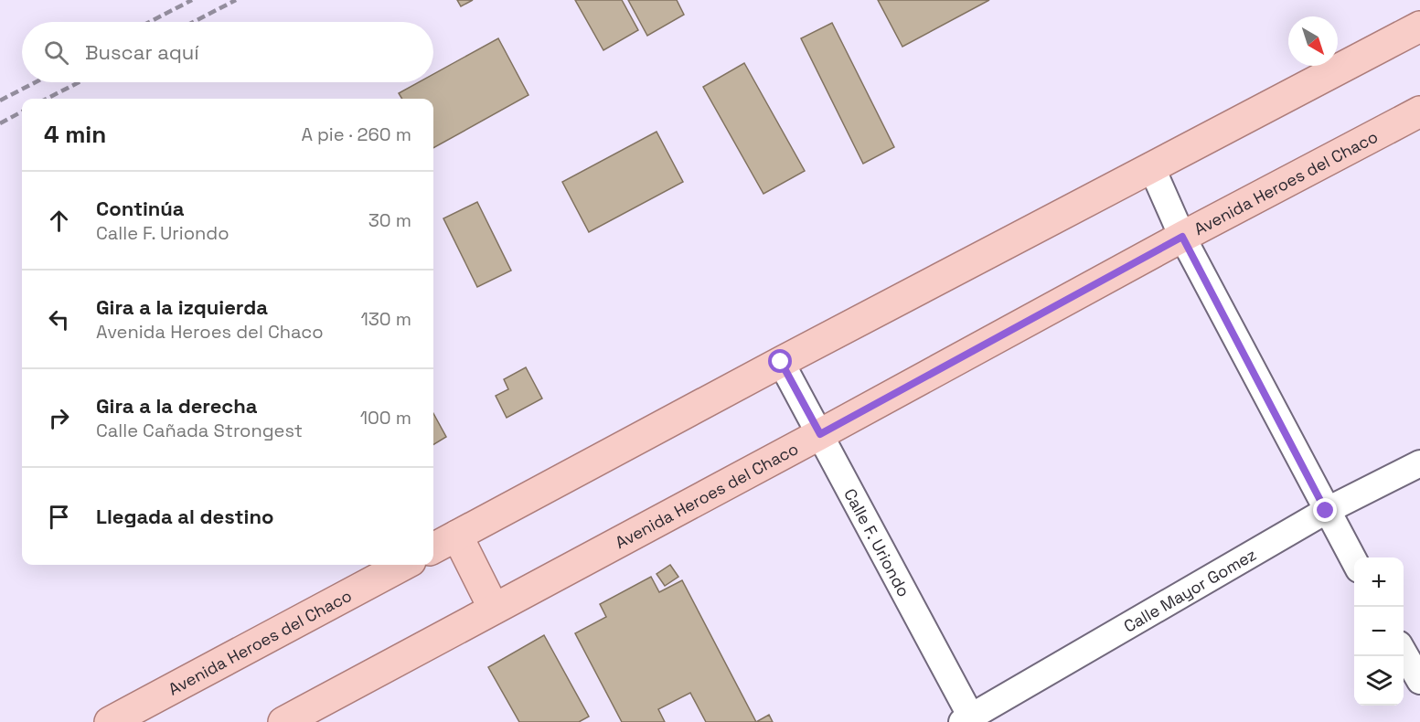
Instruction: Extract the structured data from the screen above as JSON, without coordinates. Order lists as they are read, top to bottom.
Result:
{
  "streets": {
    "main road": ["Avenida Heroes del Chaco"],
    "street": ["Calle F. Uriondo", "Calle Mayor Gomez"]
  },
  "crossings": [
    ["Avenida Heroes del Chaco", "Calle F. Uriondo"],
    ["Calle F. Uriondo", "Calle Mayor Gomez"]
  ],
  "north": "bottom right",
  "page": {
    "search": "Buscar aquí",
    "heading": ["4 min", "A pie · 260 m"],
    "list": [
      ["Continúa", "Calle F. Uriondo", "30 m"],
      ["Gira a la izquierda", "Avenida Heroes del Chaco", "130 m"],
      ["Gira a la derecha", "Calle Cañada Strongest", "100 m"],
      "Llegada al destino"
    ],
    "map_buttons": ["+", "−"]
  }
}
